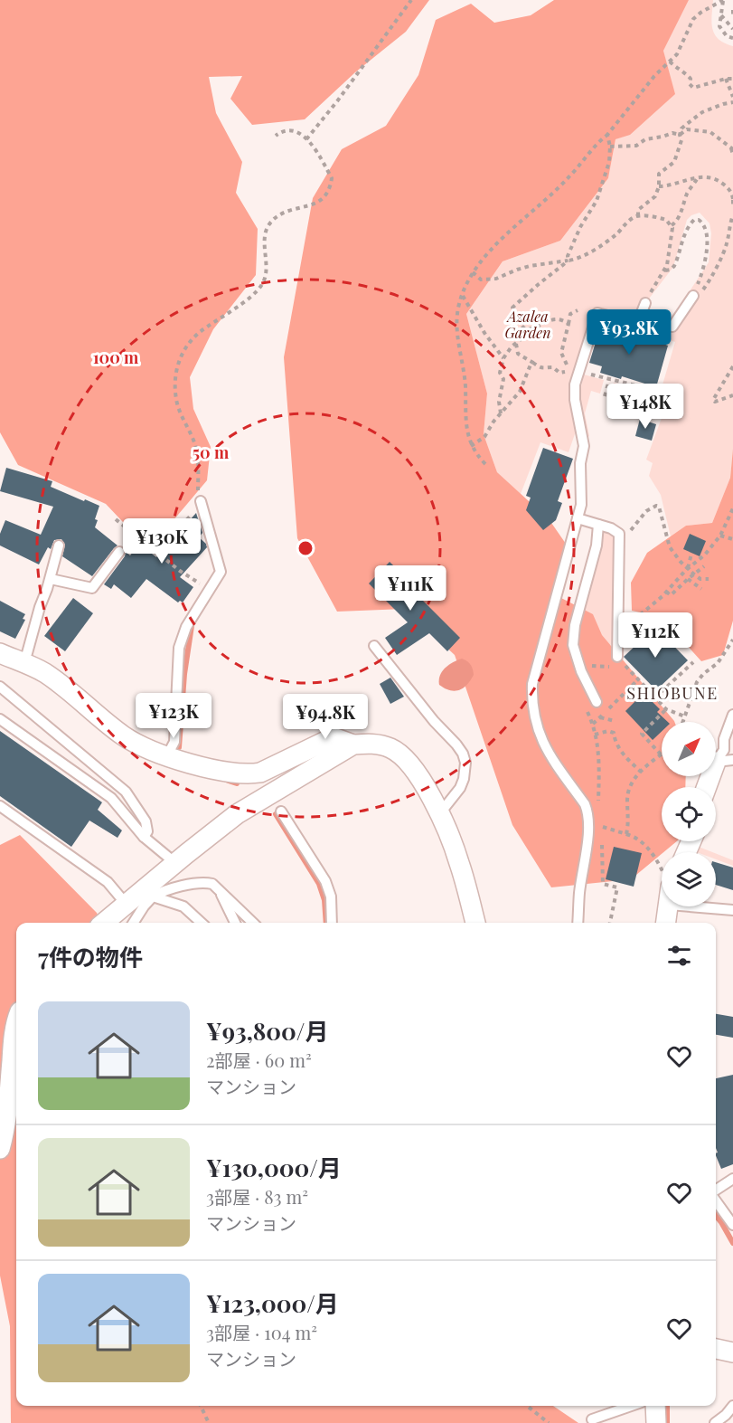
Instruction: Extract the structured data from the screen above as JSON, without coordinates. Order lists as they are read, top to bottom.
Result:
{
  "districts": ["SHIOBUNE"],
  "parks": ["Azalea Garden"],
  "north": "top right",
  "page": {
    "price": [
      "¥93.8K",
      "¥148K",
      "¥130K",
      "¥111K",
      "¥112K",
      "¥123K",
      "¥94.8K"
    ],
    "heading": "7件の物件",
    "list": [
      {
        "name": "¥93,800/月",
        "note": "2部屋 · 60 m² · マンション"
      },
      {
        "name": "¥130,000/月",
        "note": "3部屋 · 83 m² · マンション"
      },
      {
        "name": "¥123,000/月",
        "note": "3部屋 · 104 m² · マンション"
      }
    ]
  },
  "rings": ["100 m", "50 m"]
}
